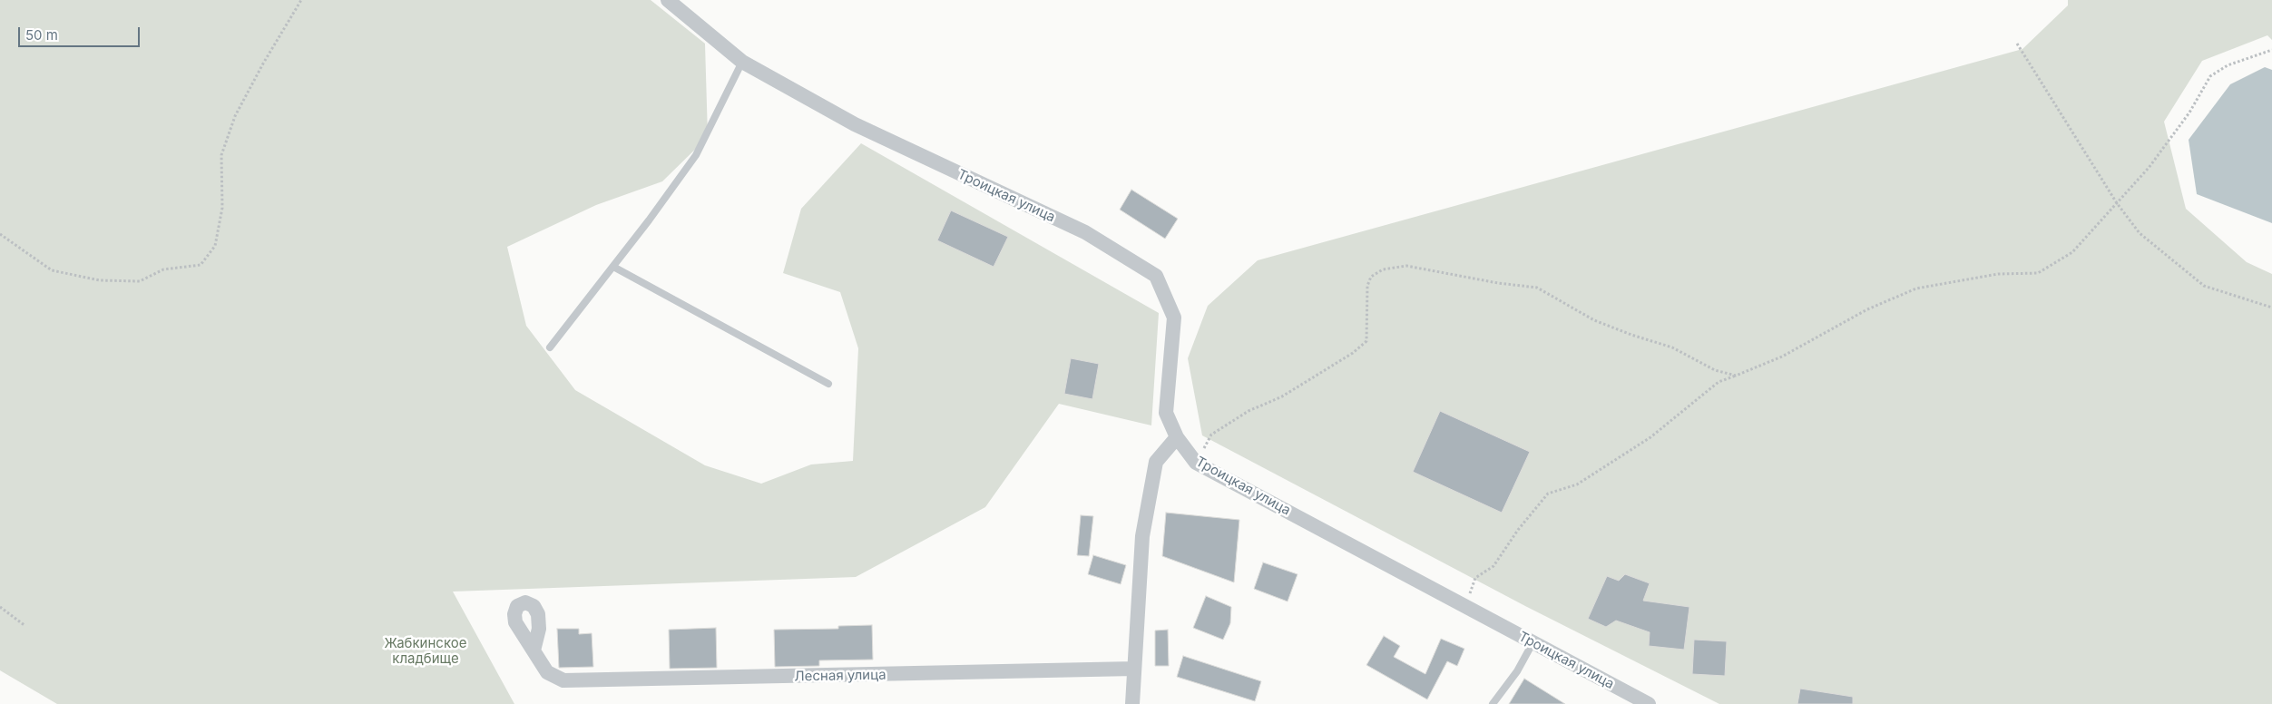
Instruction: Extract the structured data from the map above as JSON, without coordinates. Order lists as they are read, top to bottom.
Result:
{
  "streets": {
    "street": ["Троицкая улица", "Лесная улица"]
  },
  "parks": ["Жабкинское кладбище"],
  "scale_bar": "50 m"
}
